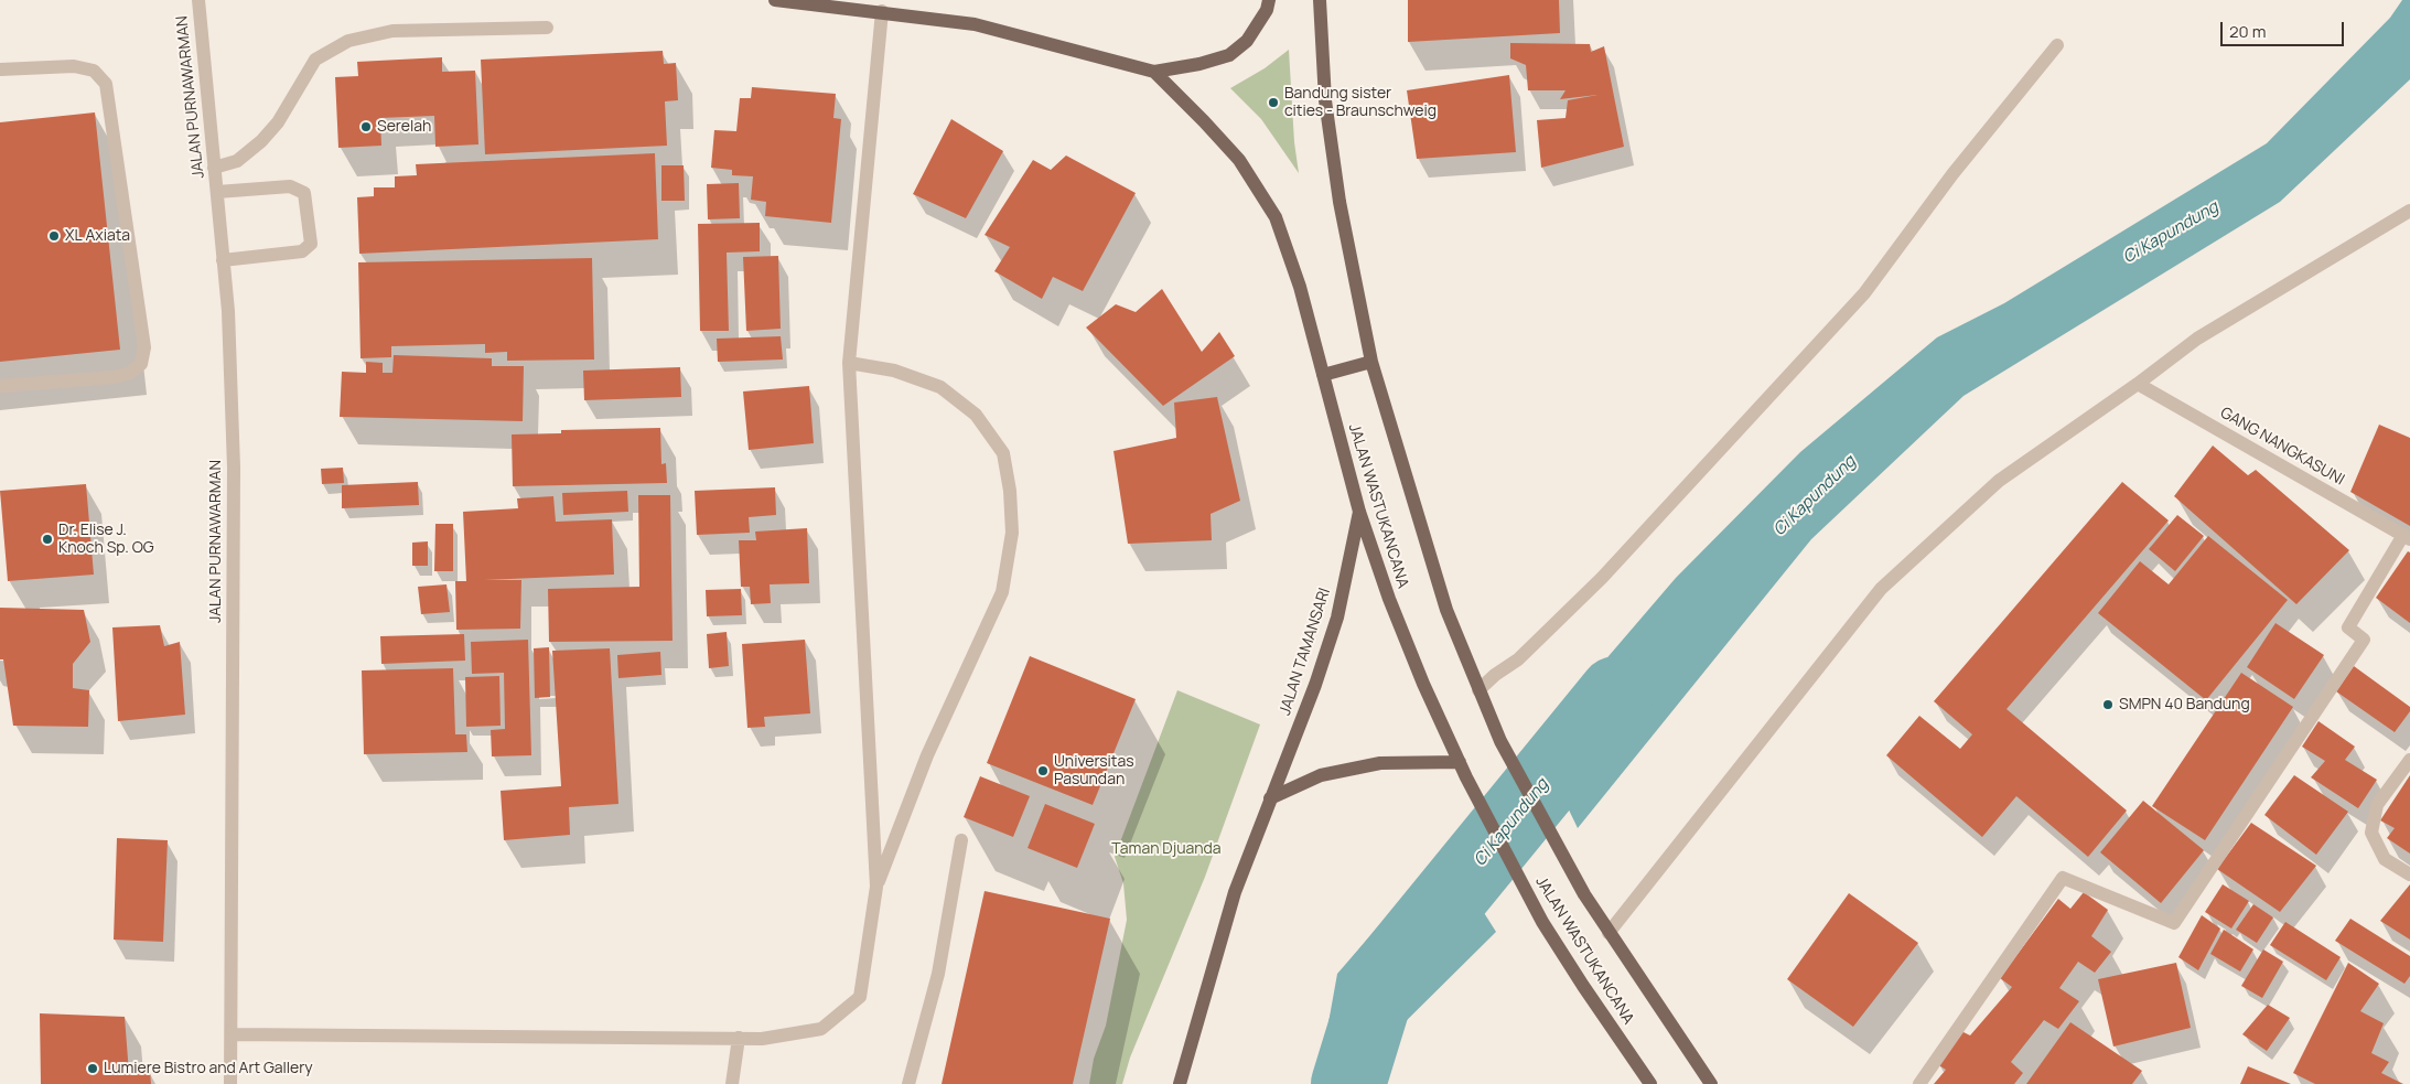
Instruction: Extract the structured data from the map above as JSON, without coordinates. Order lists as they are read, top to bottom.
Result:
{
  "streets": {
    "main road": ["JALAN WASTUKANCANA", "JALAN TAMANSARI"],
    "street": ["JALAN PURNAWARMAN", "GANG NANGKASUNI"]
  },
  "crossings": [
    ["JALAN WASTUKANCANA", "JALAN TAMANSARI"]
  ],
  "water": ["Ci Kapundung"],
  "parks": ["Taman Djuanda"],
  "places": [
    "Bandung sister cities - Braunschweig",
    "Serelah",
    "XL Axiata",
    "Dr. Elise J. Knoch Sp. OG",
    "SMPN 40 Bandung",
    "Universitas Pasundan",
    "Lumiere Bistro and Art Gallery"
  ],
  "scale_bar": "20 m"
}
